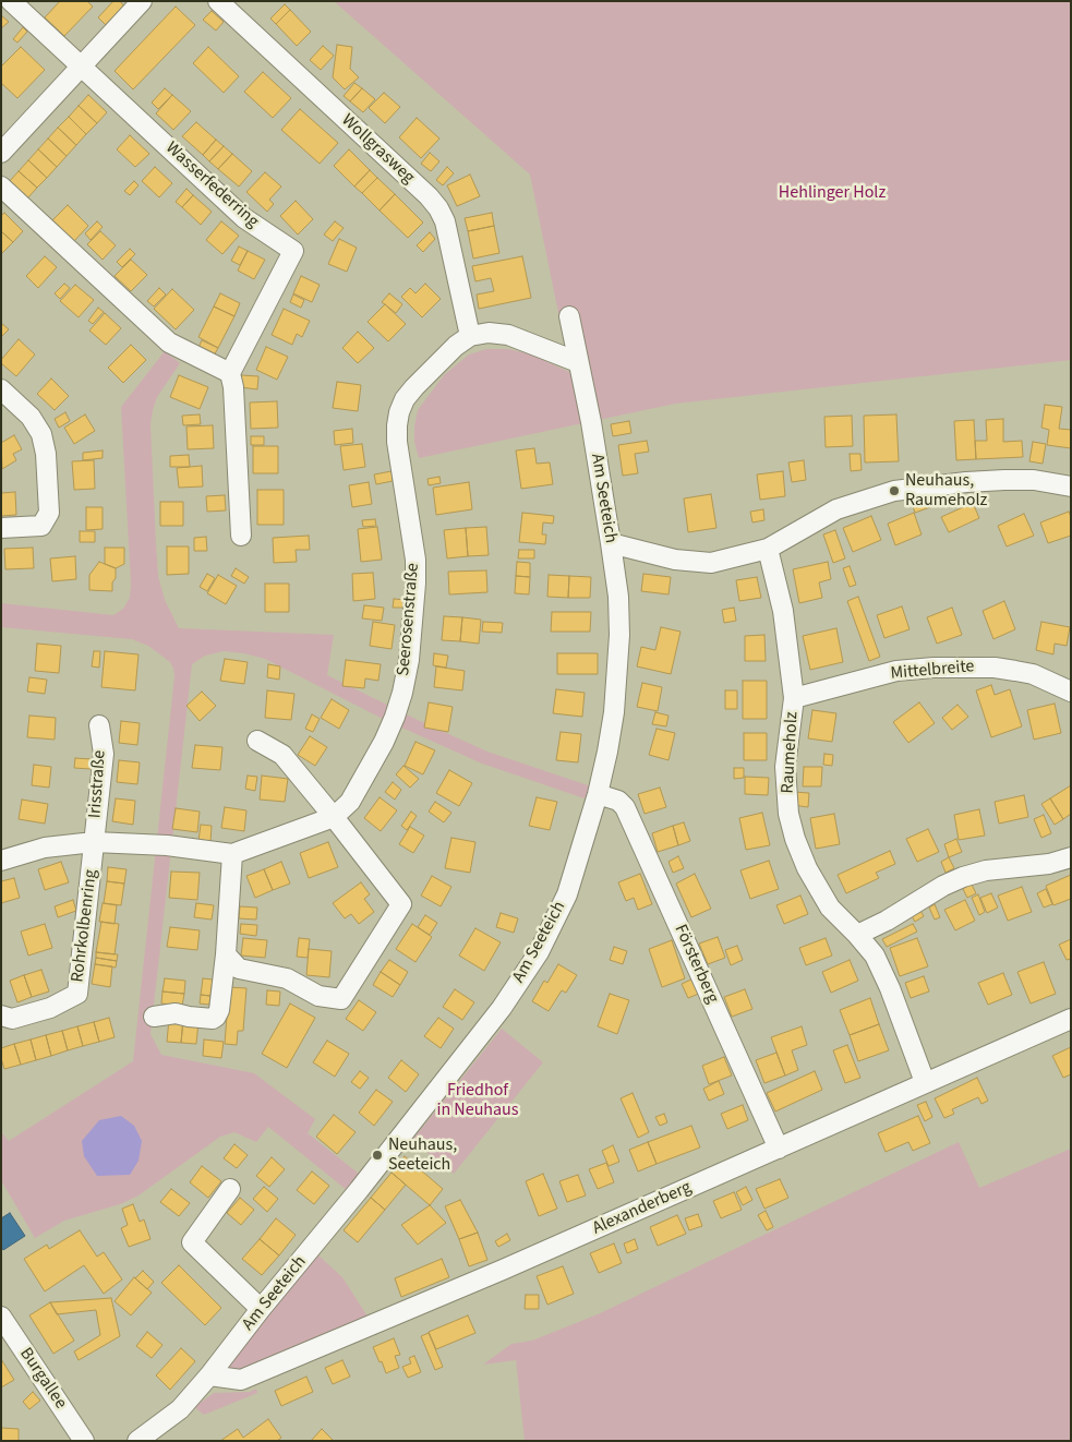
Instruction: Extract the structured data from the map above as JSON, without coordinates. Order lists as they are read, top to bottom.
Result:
{
  "streets": {
    "street": [
      "Wollgrasweg",
      "Wasserfederring",
      "Am Seeteich",
      "Seerosenstraße",
      "Mittelbreite",
      "Raumeholz",
      "Irisstraße",
      "Rohrkolbenring",
      "Försterberg",
      "Alexanderberg",
      "Burgallee"
    ]
  },
  "crossings": [
    ["Wollgrasweg", "Seerosenstraße"],
    ["Am Seeteich", "Försterberg"],
    ["Am Seeteich", "Alexanderberg"],
    ["Seerosenstraße", "Irisstraße"],
    ["Seerosenstraße", "Rohrkolbenring"],
    ["Mittelbreite", "Raumeholz"],
    ["Raumeholz", "Alexanderberg"],
    ["Irisstraße", "Rohrkolbenring"],
    ["Försterberg", "Alexanderberg"]
  ],
  "parks": ["Hehlinger Holz", "Friedhof in Neuhaus"],
  "places": ["Neuhaus, Raumeholz", "Neuhaus, Seeteich"]
}
